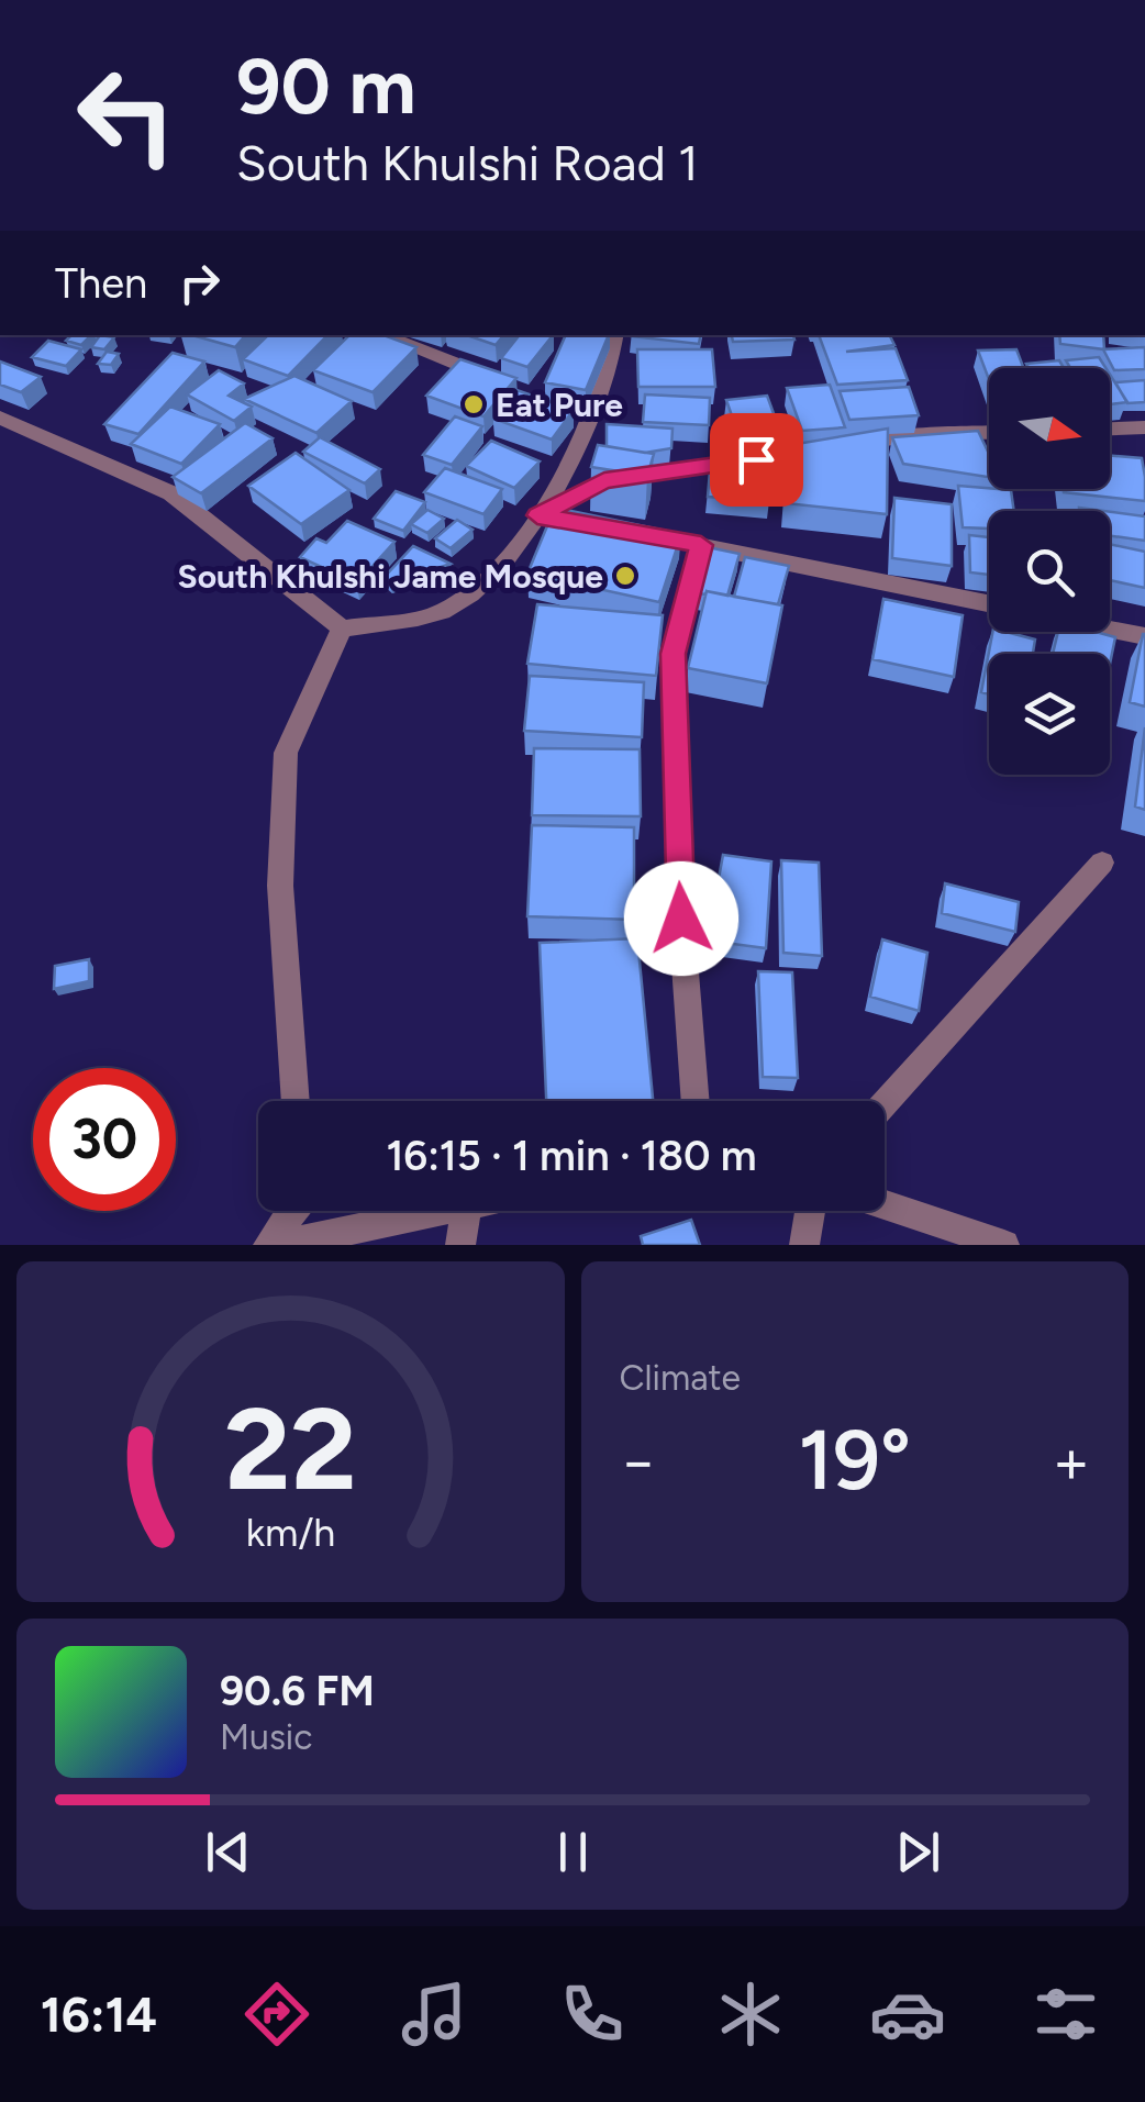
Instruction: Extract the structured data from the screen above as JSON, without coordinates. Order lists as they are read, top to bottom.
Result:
{
  "places": ["Eat Pure", "South Khulshi Jame Mosque"],
  "north": "right",
  "page": {
    "turn": ["90 m", "South Khulshi Road 1"],
    "then": "Then",
    "limit": "30",
    "trip": "16:15 · 1 min · 180 m",
    "tile": "Climate",
    "heat": ["−", "19°", "+"],
    "song": ["90.6 FM", "Music"],
    "tabs": "16:14",
    "gauge": ["22", "km/h"]
  }
}
